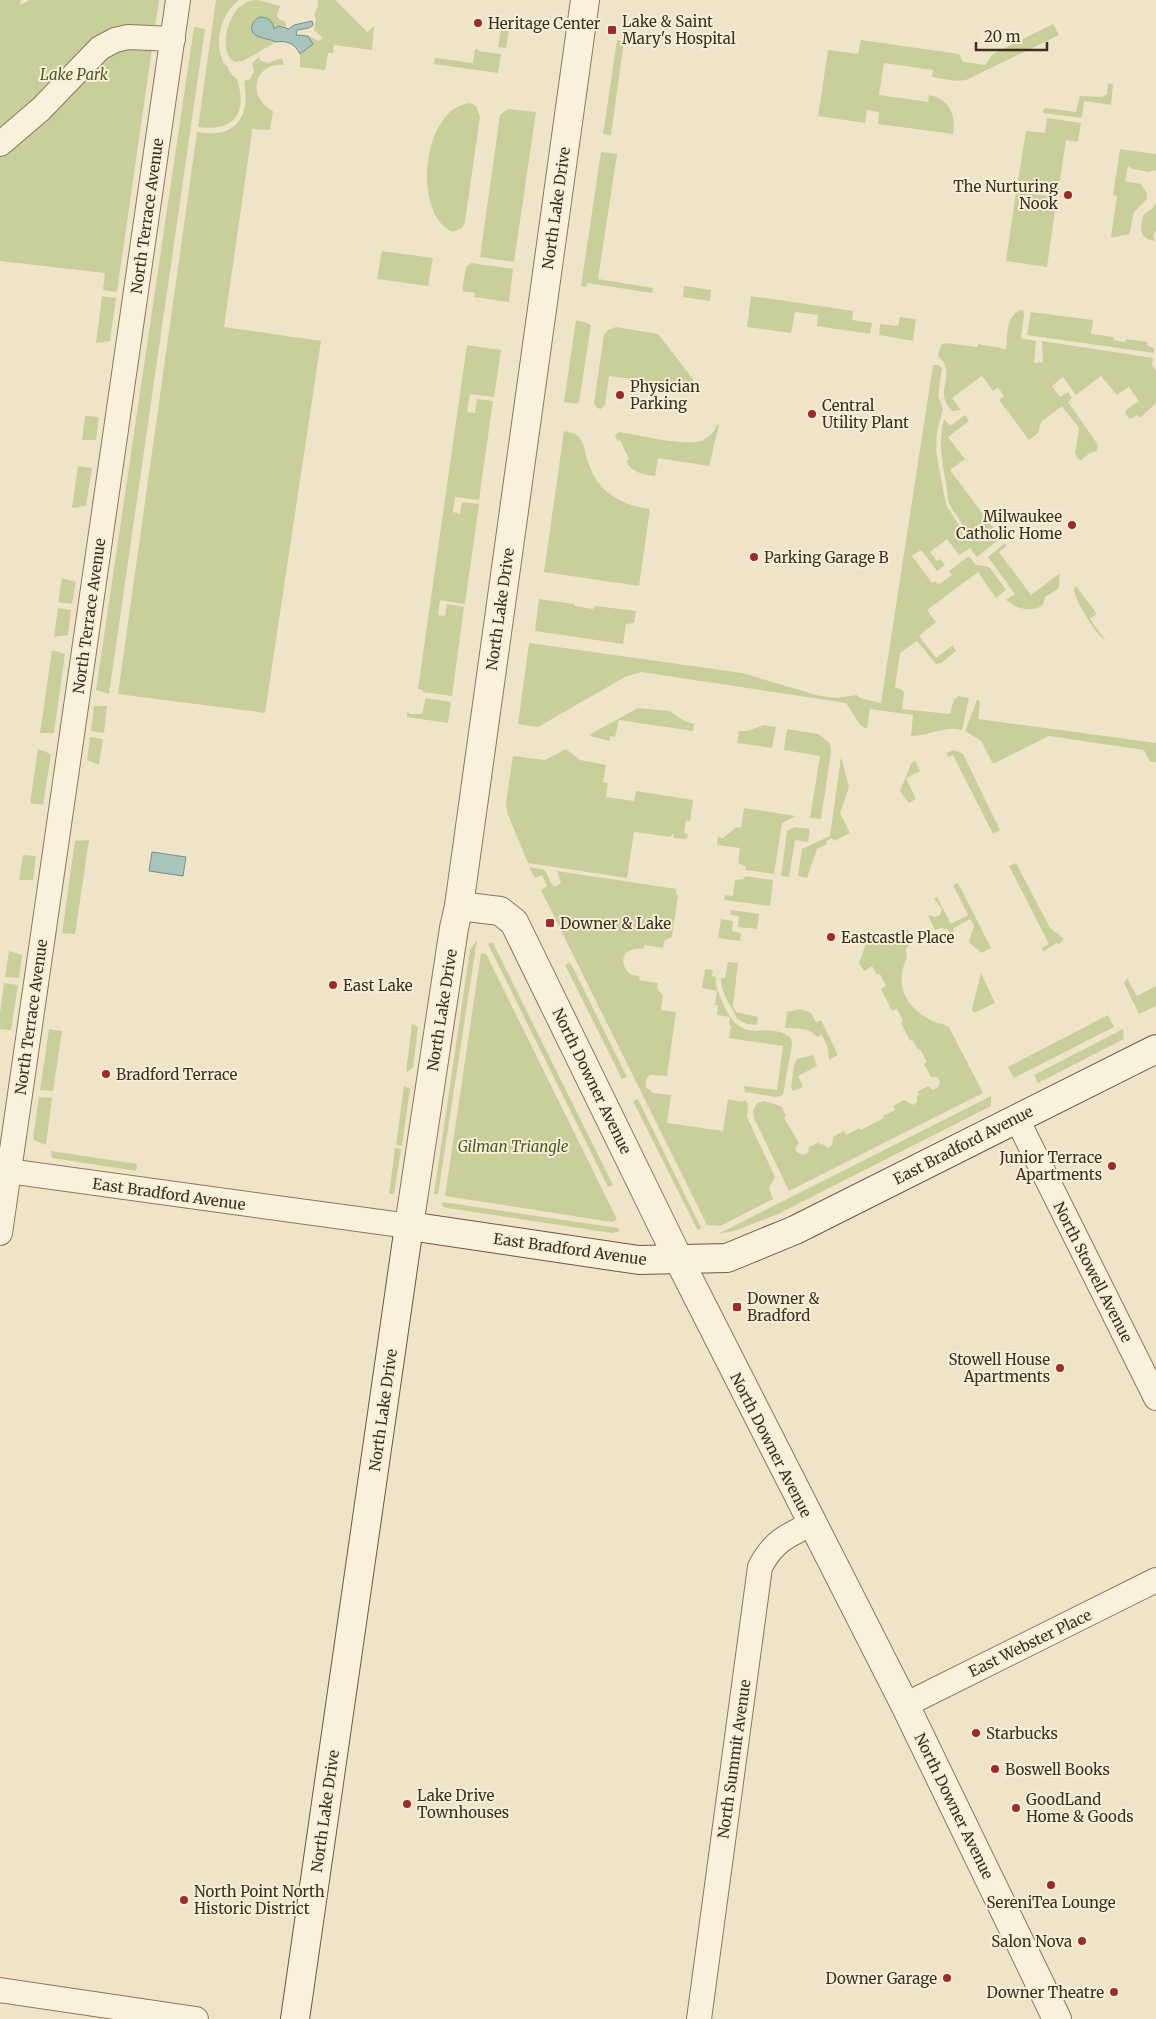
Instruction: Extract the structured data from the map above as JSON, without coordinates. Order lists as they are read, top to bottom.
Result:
{
  "streets": {
    "street": [
      "North Lake Drive",
      "North Terrace Avenue",
      "North Downer Avenue",
      "East Bradford Avenue",
      "North Stowell Avenue",
      "East Webster Place",
      "North Summit Avenue"
    ]
  },
  "crossings": [
    ["North Lake Drive", "North Downer Avenue"],
    ["North Lake Drive", "East Bradford Avenue"],
    ["North Terrace Avenue", "East Bradford Avenue"],
    ["North Downer Avenue", "East Bradford Avenue"],
    ["North Downer Avenue", "East Webster Place"],
    ["North Downer Avenue", "North Summit Avenue"],
    ["East Bradford Avenue", "North Stowell Avenue"]
  ],
  "parks": ["Lake Park", "Gilman Triangle"],
  "places": {
    "other": [
      "Heritage Center",
      "The Nurturing Nook",
      "Physician Parking",
      "Central Utility Plant",
      "Milwaukee Catholic Home",
      "Parking Garage B",
      "Eastcastle Place",
      "East Lake",
      "Bradford Terrace",
      "Junior Terrace Apartments",
      "Stowell House Apartments",
      "Starbucks",
      "Boswell Books",
      "Lake Drive Townhouses",
      "GoodLand Home & Goods",
      "SereniTea Lounge",
      "North Point North Historic District",
      "Salon Nova",
      "Downer Garage",
      "Downer Theatre"
    ],
    "transit": ["Lake & Saint Mary's Hospital", "Downer & Lake", "Downer & Bradford"]
  },
  "scale_bar": "20 m"
}
